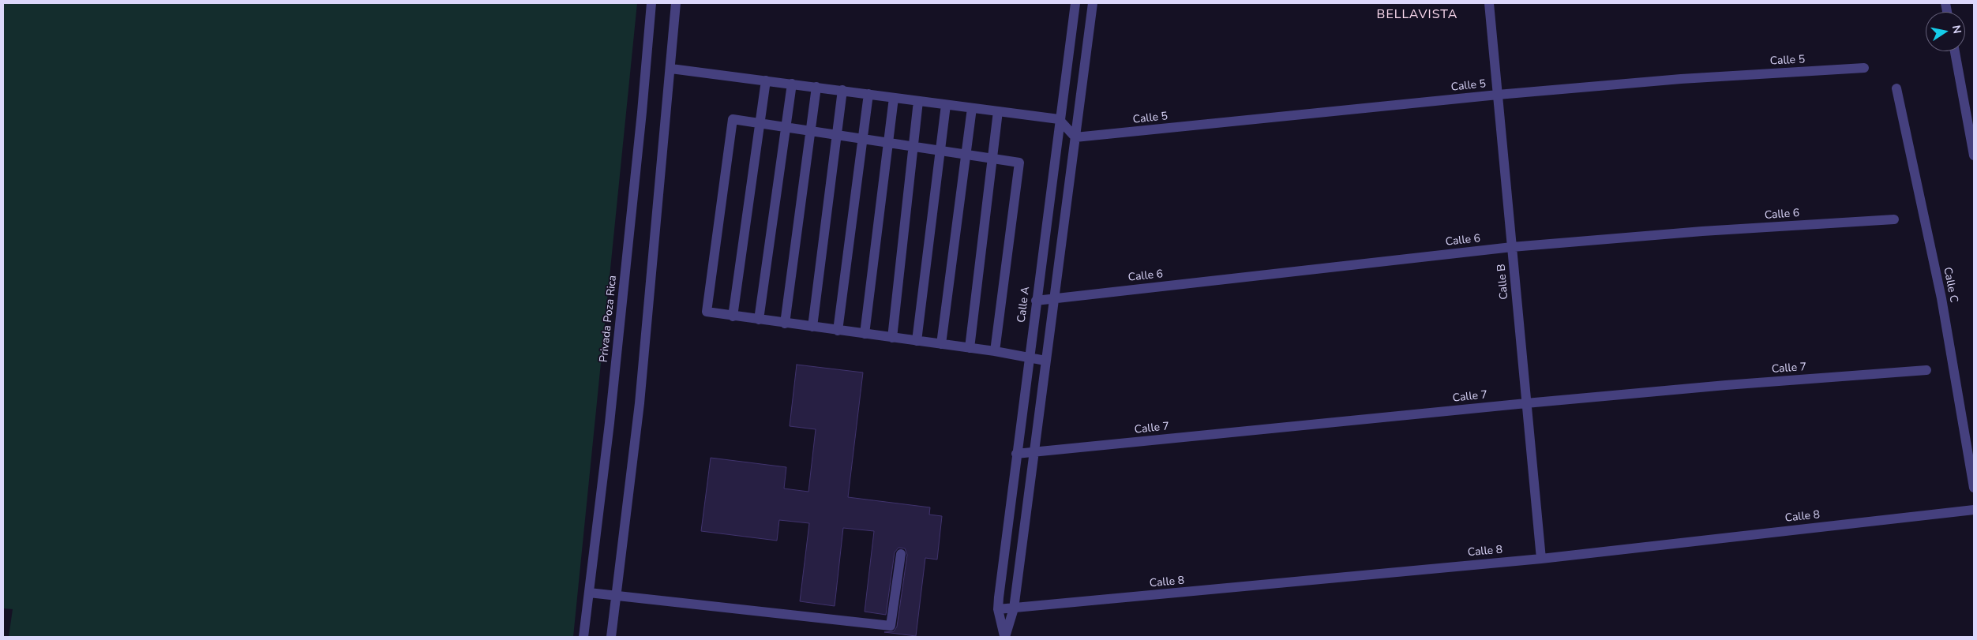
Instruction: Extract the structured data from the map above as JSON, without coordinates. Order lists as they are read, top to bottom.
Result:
{
  "streets": {
    "street": [
      "Calle 5",
      "Calle 6",
      "Calle B",
      "Calle C",
      "Calle A",
      "Privada Poza Rica",
      "Calle 7",
      "Calle 8"
    ]
  },
  "crossings": [
    ["Calle 5", "Calle B"],
    ["Calle 6", "Calle B"],
    ["Calle 6", "Calle A"],
    ["Calle B", "Calle 7"],
    ["Calle B", "Calle 8"],
    ["Calle A", "Calle 7"],
    ["Calle A", "Calle 8"]
  ],
  "districts": ["BELLAVISTA"],
  "north": "right"
}
